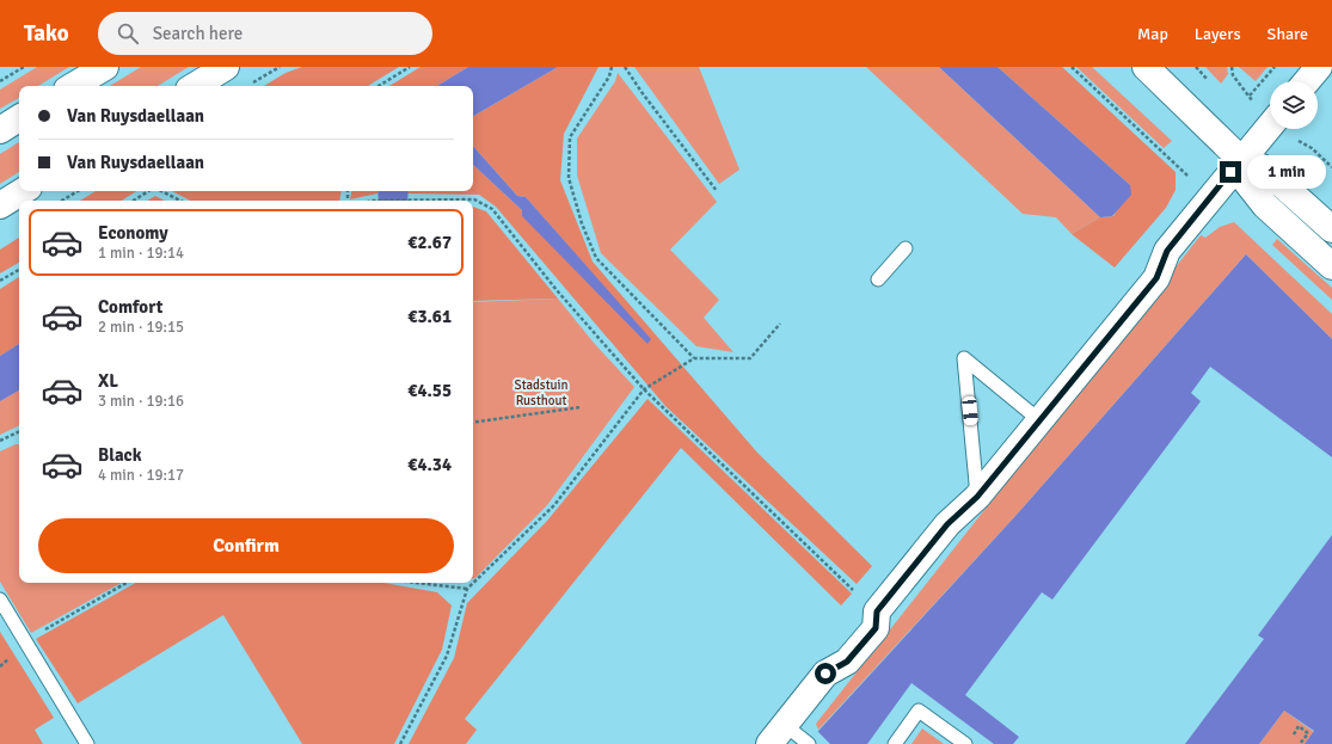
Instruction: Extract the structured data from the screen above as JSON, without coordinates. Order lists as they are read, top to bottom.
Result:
{
  "parks": ["Stadstuin Rusthout"],
  "page": {
    "header": "Tako",
    "search": "Search here",
    "nav": ["Map", "Layers", "Share"],
    "banner": ["Van Ruysdaellaan", "Van Ruysdaellaan"],
    "bubble": "1 min",
    "list": [
      {
        "name": "Economy",
        "note": "1 min · 19:14",
        "value": "€2.67"
      },
      {
        "name": "Comfort",
        "note": "2 min · 19:15",
        "value": "€3.61"
      },
      {
        "name": "XL",
        "note": "3 min · 19:16",
        "value": "€4.55"
      },
      {
        "name": "Black",
        "note": "4 min · 19:17",
        "value": "€4.34"
      }
    ],
    "buttons": "Confirm"
  }
}
